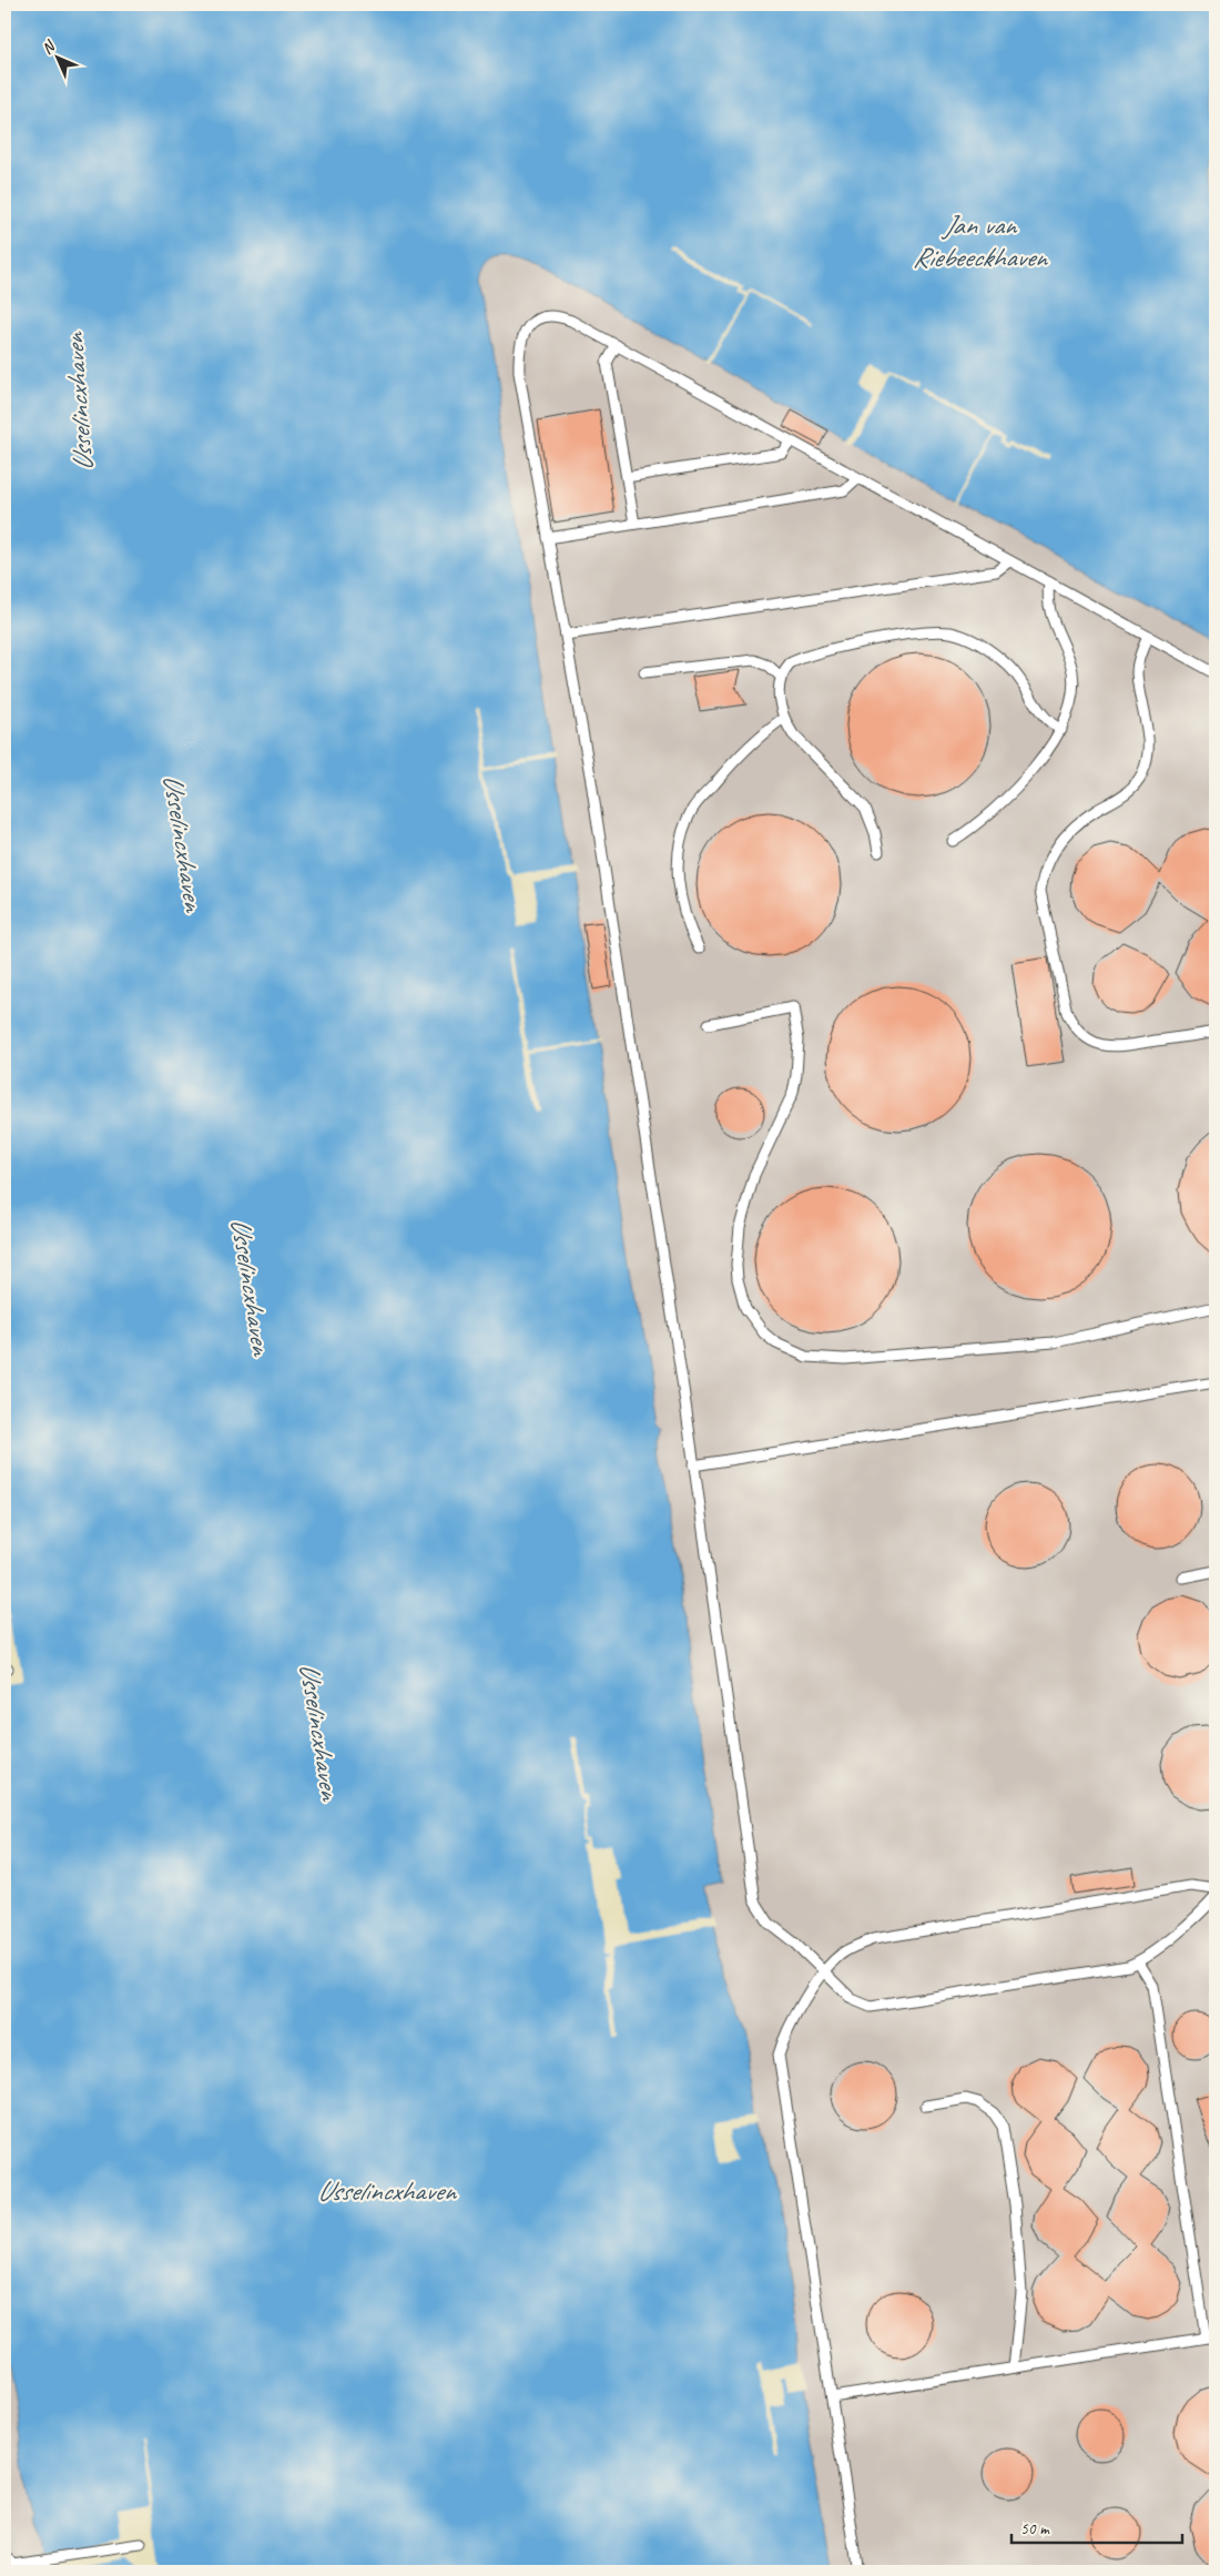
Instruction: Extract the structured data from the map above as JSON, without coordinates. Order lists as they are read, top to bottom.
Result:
{
  "water": ["Jan van Riebeeckhaven", "Usselincxhaven"],
  "scale_bar": "50 m",
  "north": "top left"
}
